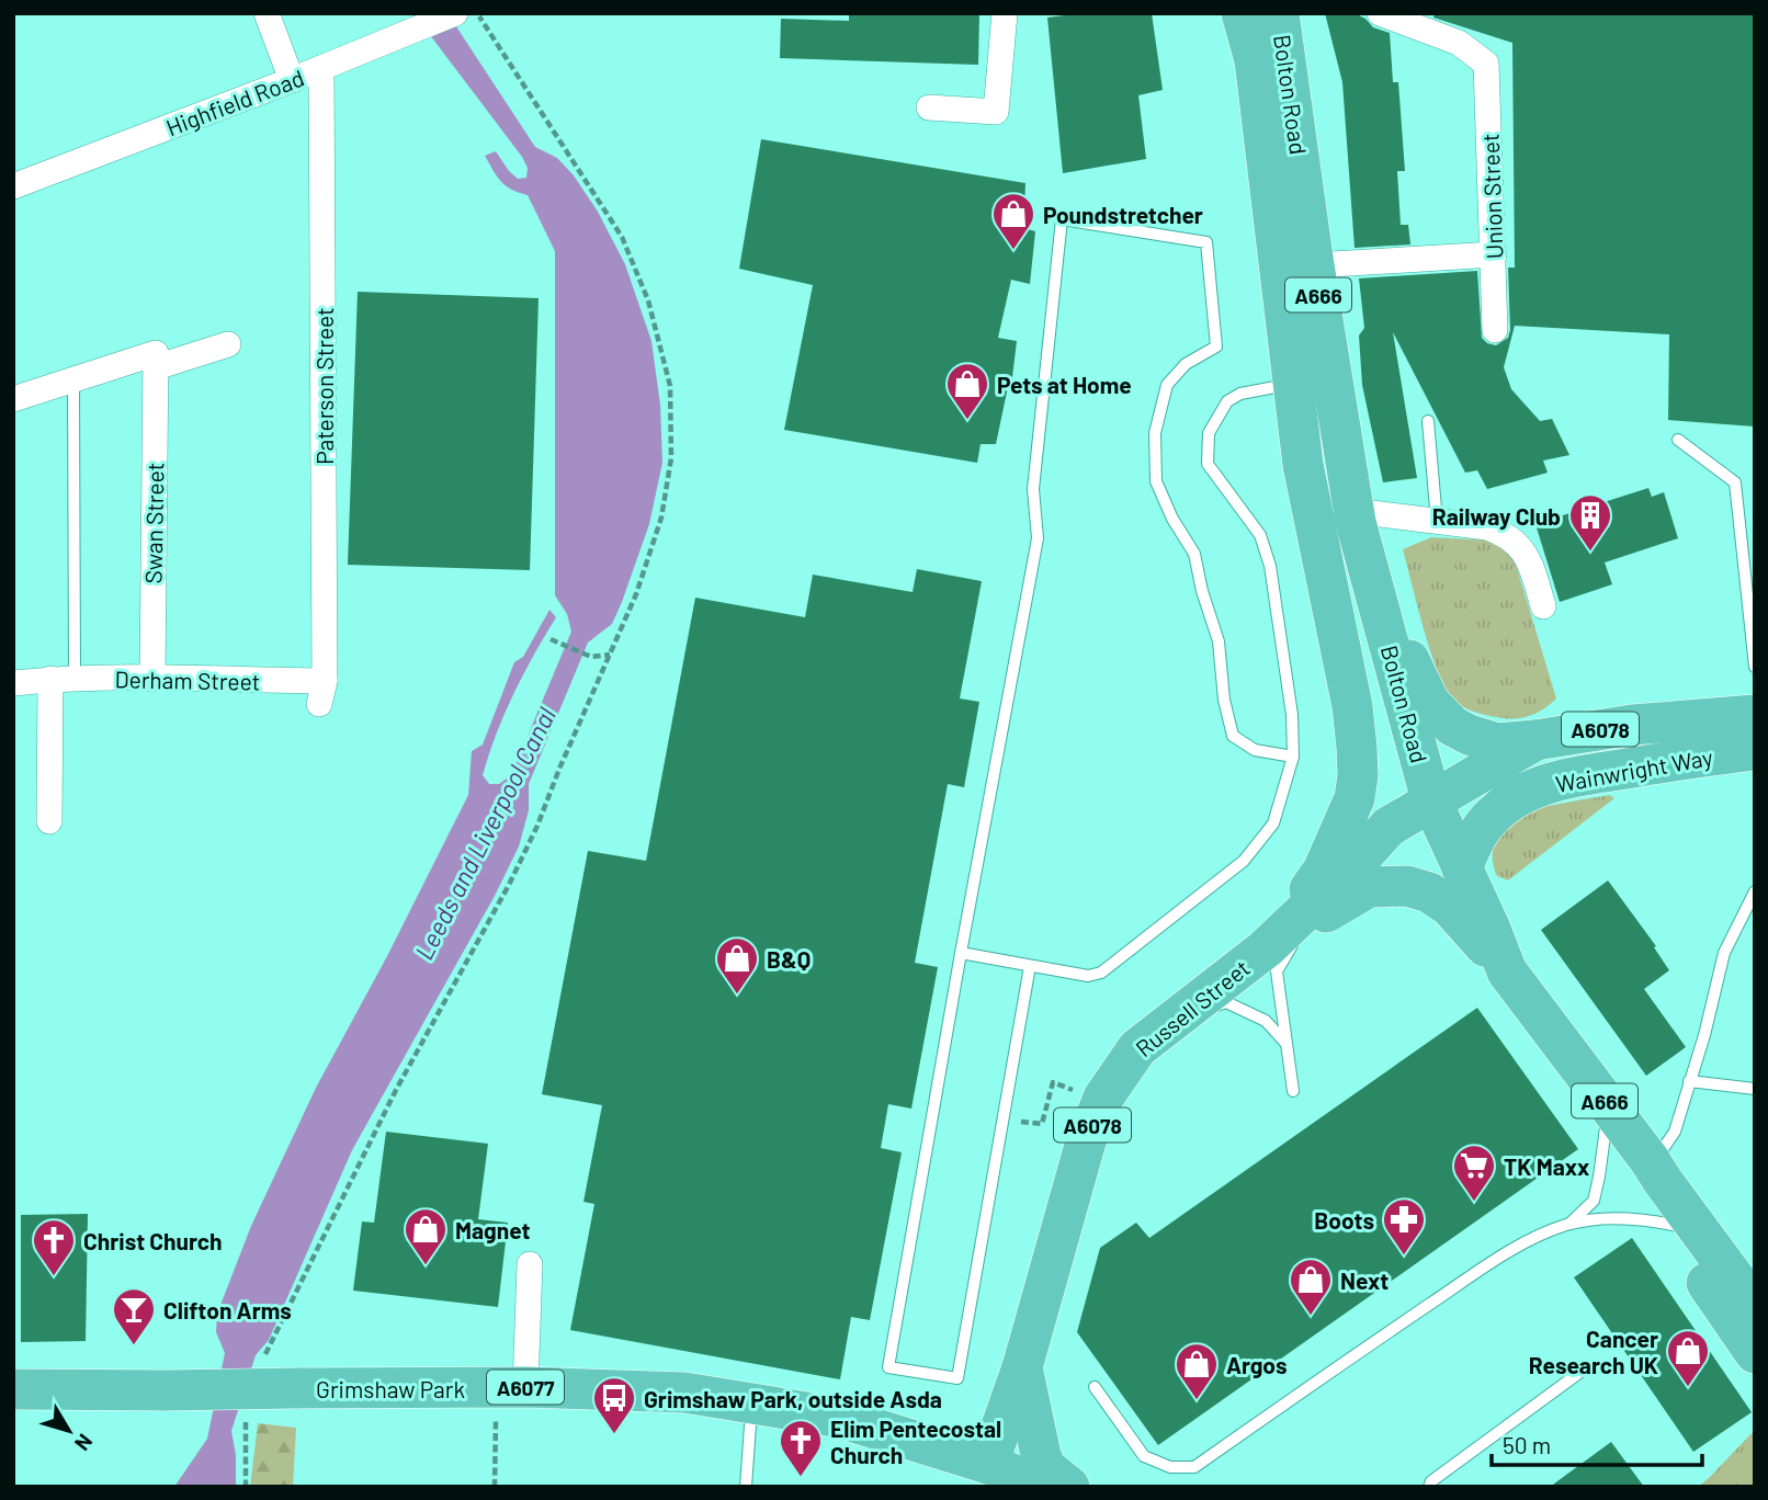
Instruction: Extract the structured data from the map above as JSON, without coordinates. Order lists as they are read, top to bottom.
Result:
{
  "streets": {
    "highway": [
      "Bolton Road",
      "A666",
      "A6078",
      "Wainwright Way",
      "Russell Street",
      "A6077",
      "Grimshaw Park"
    ],
    "street": [
      "Highfield Road",
      "Union Street",
      "Paterson Street",
      "Swan Street",
      "Derham Street"
    ]
  },
  "crossings": [
    ["Bolton Road", "A6078"],
    ["Bolton Road", "Wainwright Way"],
    ["Bolton Road", "Russell Street"],
    ["Highfield Road", "Paterson Street"],
    ["Paterson Street", "Derham Street"],
    ["Swan Street", "Derham Street"],
    ["A6078", "Wainwright Way"],
    ["Wainwright Way", "Russell Street"],
    ["Russell Street", "A6077"],
    ["Russell Street", "Grimshaw Park"],
    ["A6077", "Grimshaw Park"]
  ],
  "water": ["Leeds and Liverpool Canal"],
  "places": {
    "shop": [
      "Poundstretcher",
      "Pets at Home",
      "B&Q",
      "Magnet",
      "Next",
      "Cancer Research UK",
      "Argos"
    ],
    "building": ["Railway Club"],
    "supermarket": ["TK Maxx"],
    "pharmacy": ["Boots"],
    "church": ["Christ Church", "Elim Pentecostal Church"],
    "bar": ["Clifton Arms"],
    "bus stop": ["Grimshaw Park, outside Asda"]
  },
  "scale_bar": "50 m",
  "north": "bottom right"
}
